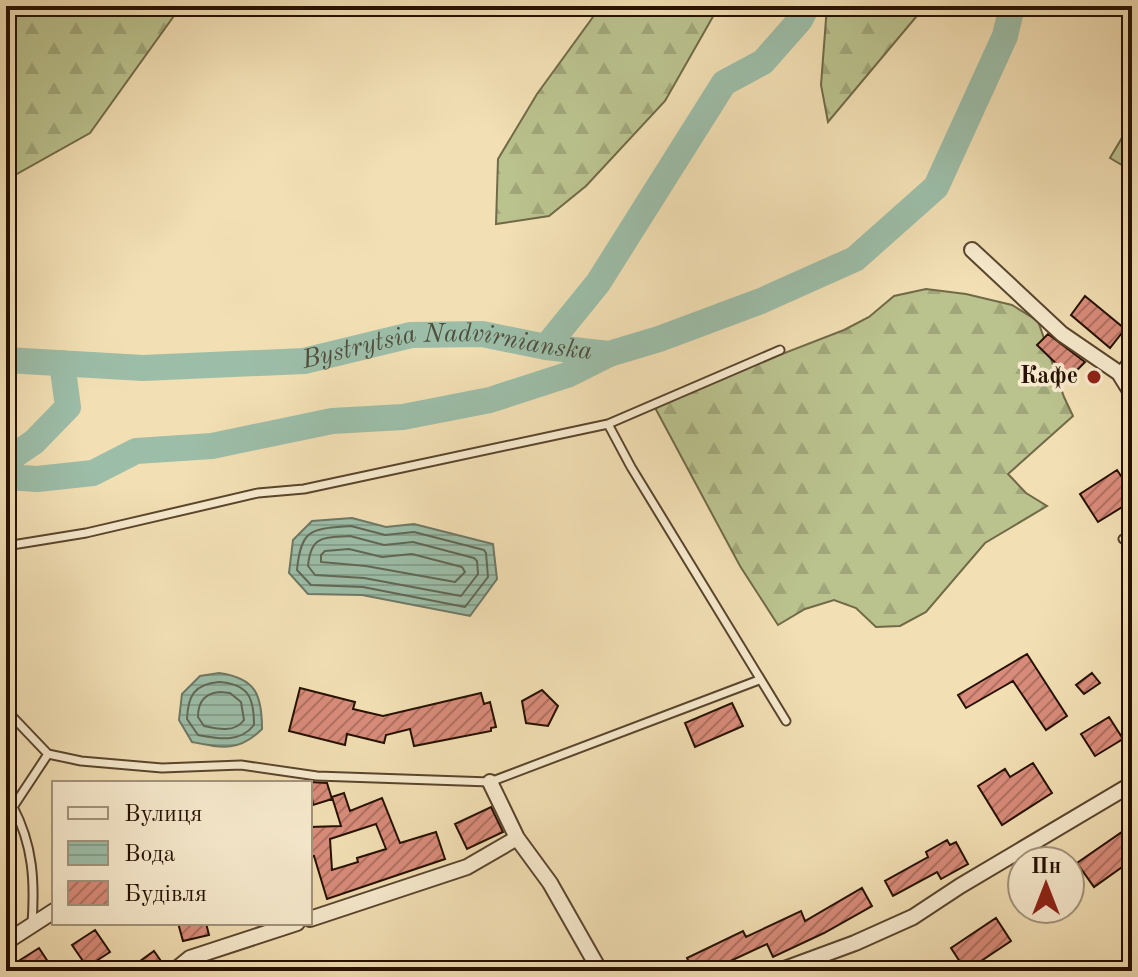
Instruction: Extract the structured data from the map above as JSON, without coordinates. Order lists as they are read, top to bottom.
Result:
{
  "water": ["Bystrytsia Nadvirnianska"],
  "places": ["Кафе"],
  "legend": ["Вулиця", "Вода", "Будівля"],
  "north": "top"
}
